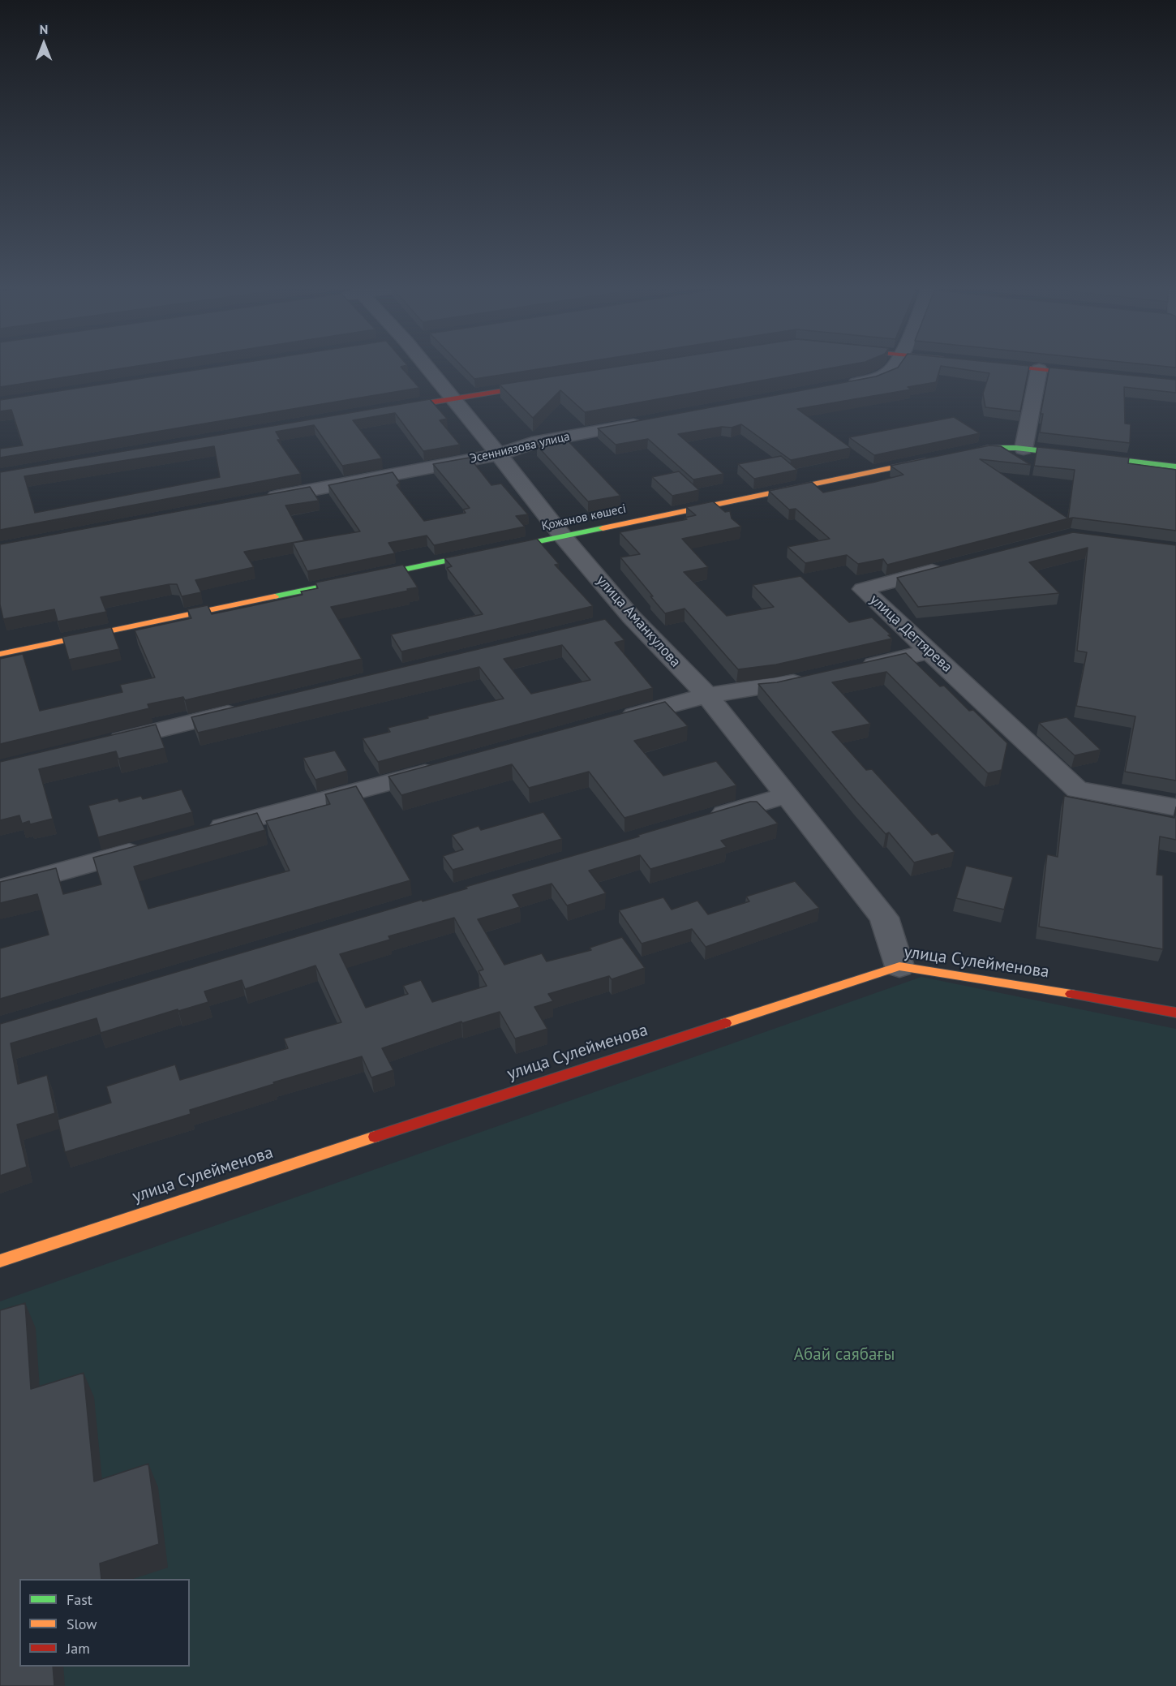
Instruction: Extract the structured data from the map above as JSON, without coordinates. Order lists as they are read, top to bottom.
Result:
{
  "streets": {
    "street": [
      "Эсенниязова улица",
      "Қожанов көшесі",
      "улица Аманкулова",
      "улица Дегтярева",
      "улица Сулейменова"
    ]
  },
  "crossings": [
    ["Эсенниязова улица", "улица Аманкулова"],
    ["Қожанов көшесі", "улица Аманкулова"],
    ["улица Аманкулова", "улица Сулейменова"]
  ],
  "parks": ["Абай саябағы"],
  "legend": ["Fast", "Slow", "Jam"],
  "north": "top"
}
